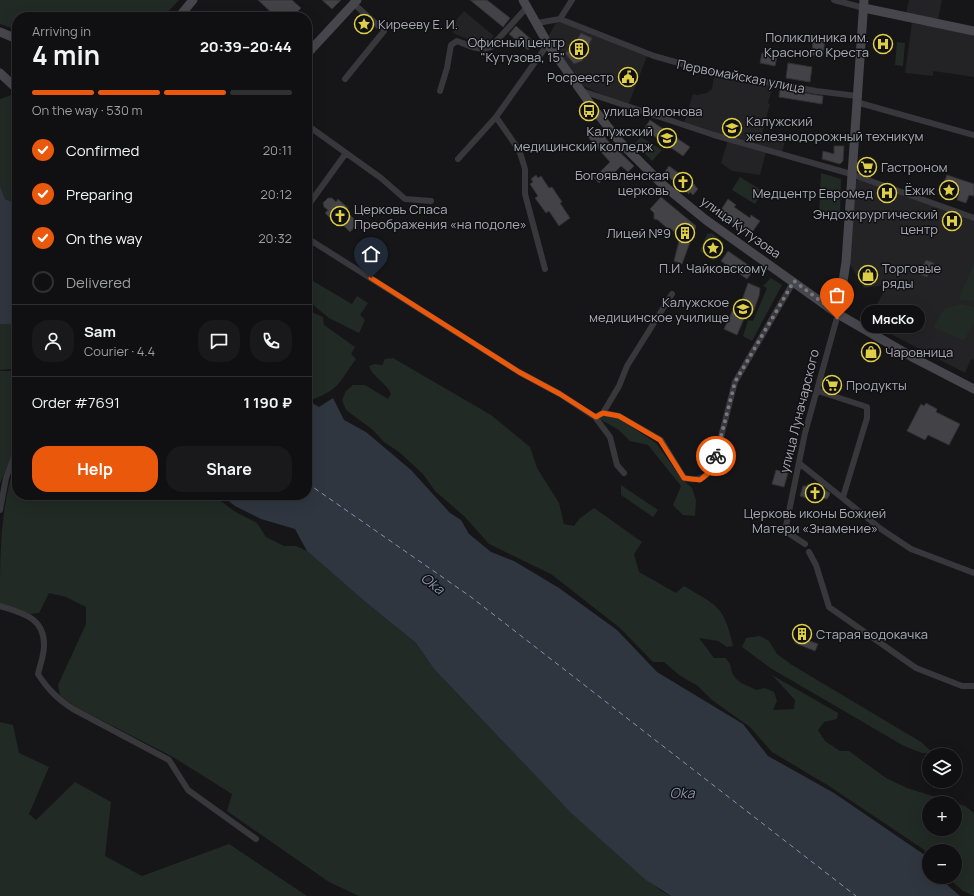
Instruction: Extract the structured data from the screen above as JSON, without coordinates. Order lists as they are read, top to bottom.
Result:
{
  "streets": {
    "main road": ["улица Кутузова", "улица Луначарского"],
    "street": ["Первомайская улица"]
  },
  "crossings": [
    ["Первомайская улица", "улица Луначарского"],
    ["улица Кутузова", "улица Луначарского"]
  ],
  "water": ["Oka"],
  "places": {
    "place": ["Кирееву Е. И.", "Ёжик", "П.И. Чайковскому"],
    "hospital": ["Поликлиника им. Красного Креста", "Медцентр Евромед", "Эндохирургический центр"],
    "building": ["Офисный центр \"Кутузова, 15\"", "Лицей №9", "Старая водокачка"],
    "public building": ["Росреестр"],
    "bus stop": ["улица Вилонова"],
    "school or university": ["Калужский железнодорожный техникум", "Калужский медицинский колледж", "Калужское медицинское училище"],
    "supermarket": ["Гастроном", "Продукты"],
    "church": ["Богоявленская церковь", "Церковь Спаса Преображения «на подоле»", "Церковь иконы Божией Матери «Знамение»"],
    "shop": ["Торговые ряды", "Чаровница"],
    "other": ["МясКо"]
  },
  "page": {
    "heading": ["4 min", "Arriving in", "20:39–20:44"],
    "panel": [
      "Sam",
      "Courier · 4.4",
      "Order #7691",
      "1 190 ₽"
    ],
    "bar": "On the way · 530 m",
    "list": [
      ["Confirmed", "20:11"],
      ["Preparing", "20:12"],
      ["On the way", "20:32"],
      "Delivered"
    ],
    "bubble": "МясКо",
    "buttons": ["Help", "Share"],
    "map_buttons": ["+", "−"]
  }
}
